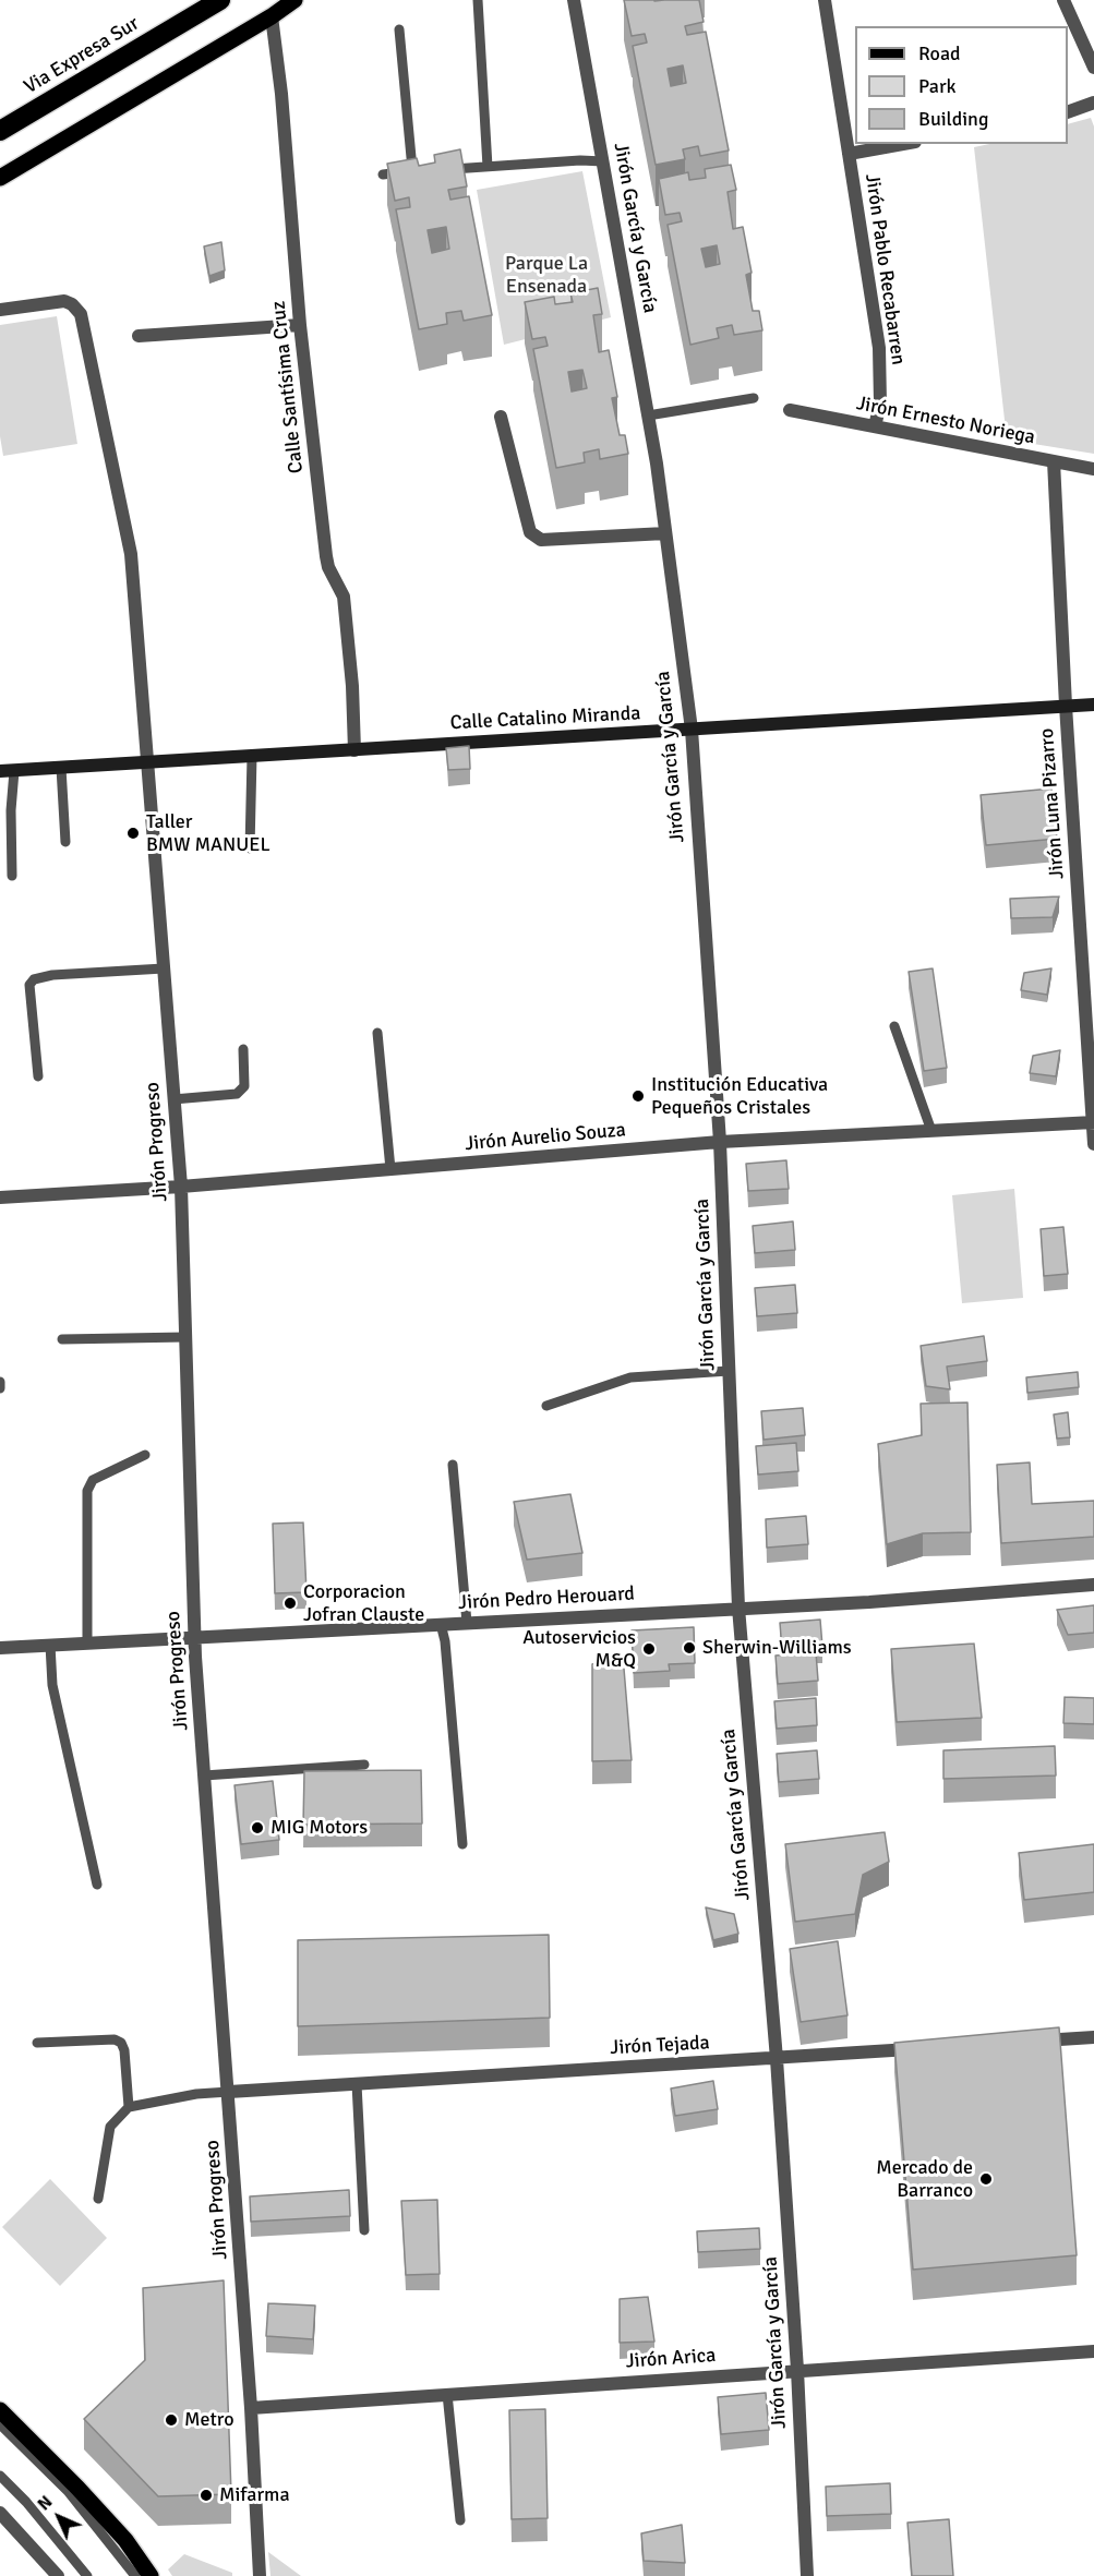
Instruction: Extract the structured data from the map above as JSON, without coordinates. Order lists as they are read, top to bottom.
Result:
{
  "streets": {
    "highway": ["Via Expresa Sur"],
    "street": [
      "Jirón García y García",
      "Jirón Pablo Recabarren",
      "Calle Santísima Cruz",
      "Jirón Ernesto Noriega",
      "Calle Catalino Miranda",
      "Jirón Luna Pizarro",
      "Jirón Aurelio Souza",
      "Jirón Progreso",
      "Jirón Pedro Herouard",
      "Jirón Tejada",
      "Jirón Arica"
    ]
  },
  "crossings": [
    ["Jirón García y García", "Calle Catalino Miranda"],
    ["Jirón García y García", "Jirón Aurelio Souza"],
    ["Jirón García y García", "Jirón Pedro Herouard"],
    ["Jirón García y García", "Jirón Tejada"],
    ["Jirón García y García", "Jirón Arica"],
    ["Jirón Pablo Recabarren", "Jirón Ernesto Noriega"],
    ["Calle Santísima Cruz", "Calle Catalino Miranda"],
    ["Jirón Ernesto Noriega", "Jirón Luna Pizarro"],
    ["Calle Catalino Miranda", "Jirón Luna Pizarro"],
    ["Calle Catalino Miranda", "Jirón Progreso"],
    ["Jirón Luna Pizarro", "Jirón Aurelio Souza"],
    ["Jirón Aurelio Souza", "Jirón Progreso"],
    ["Jirón Progreso", "Jirón Pedro Herouard"],
    ["Jirón Progreso", "Jirón Tejada"],
    ["Jirón Progreso", "Jirón Arica"]
  ],
  "parks": ["Parque La Ensenada"],
  "places": [
    "Taller BMW MANUEL",
    "Institución Educativa Pequeños Cristales",
    "Corporacion Jofran Clauste",
    "Sherwin-Williams",
    "Autoservicios M&Q",
    "MIG Motors",
    "Mercado de Barranco",
    "Metro",
    "Mifarma"
  ],
  "legend": ["Road", "Park", "Building"],
  "north": "top left"
}
